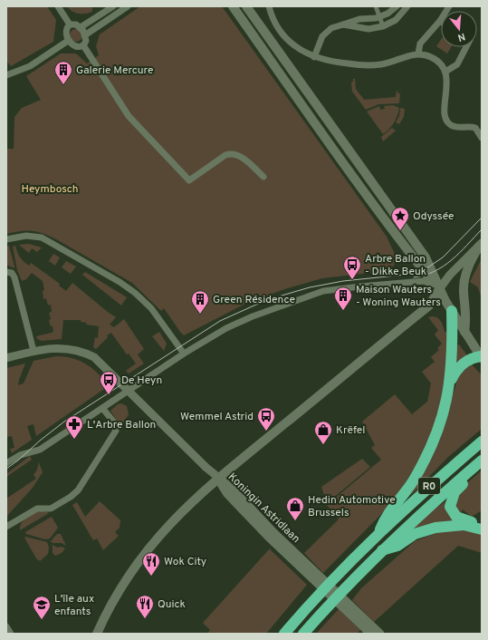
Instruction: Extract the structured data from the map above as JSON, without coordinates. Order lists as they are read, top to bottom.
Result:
{
  "streets": {
    "highway": ["R0"],
    "street": ["Koningin Astridlaan"]
  },
  "parks": ["Heymbosch"],
  "places": {
    "building": ["Galerie Mercure", "Maison Wauters - Woning Wauters", "Green Résidence"],
    "place": ["Odyssée"],
    "bus stop": ["Arbre Ballon - Dikke Beuk", "De Heyn", "Wemmel Astrid"],
    "pharmacy": ["L'Arbre Ballon"],
    "shop": ["Krëfel", "Hedin Automotive Brussels"],
    "restaurant": ["Wok City", "Quick"],
    "school or university": ["L'île aux enfants"]
  },
  "north": "bottom"
}
